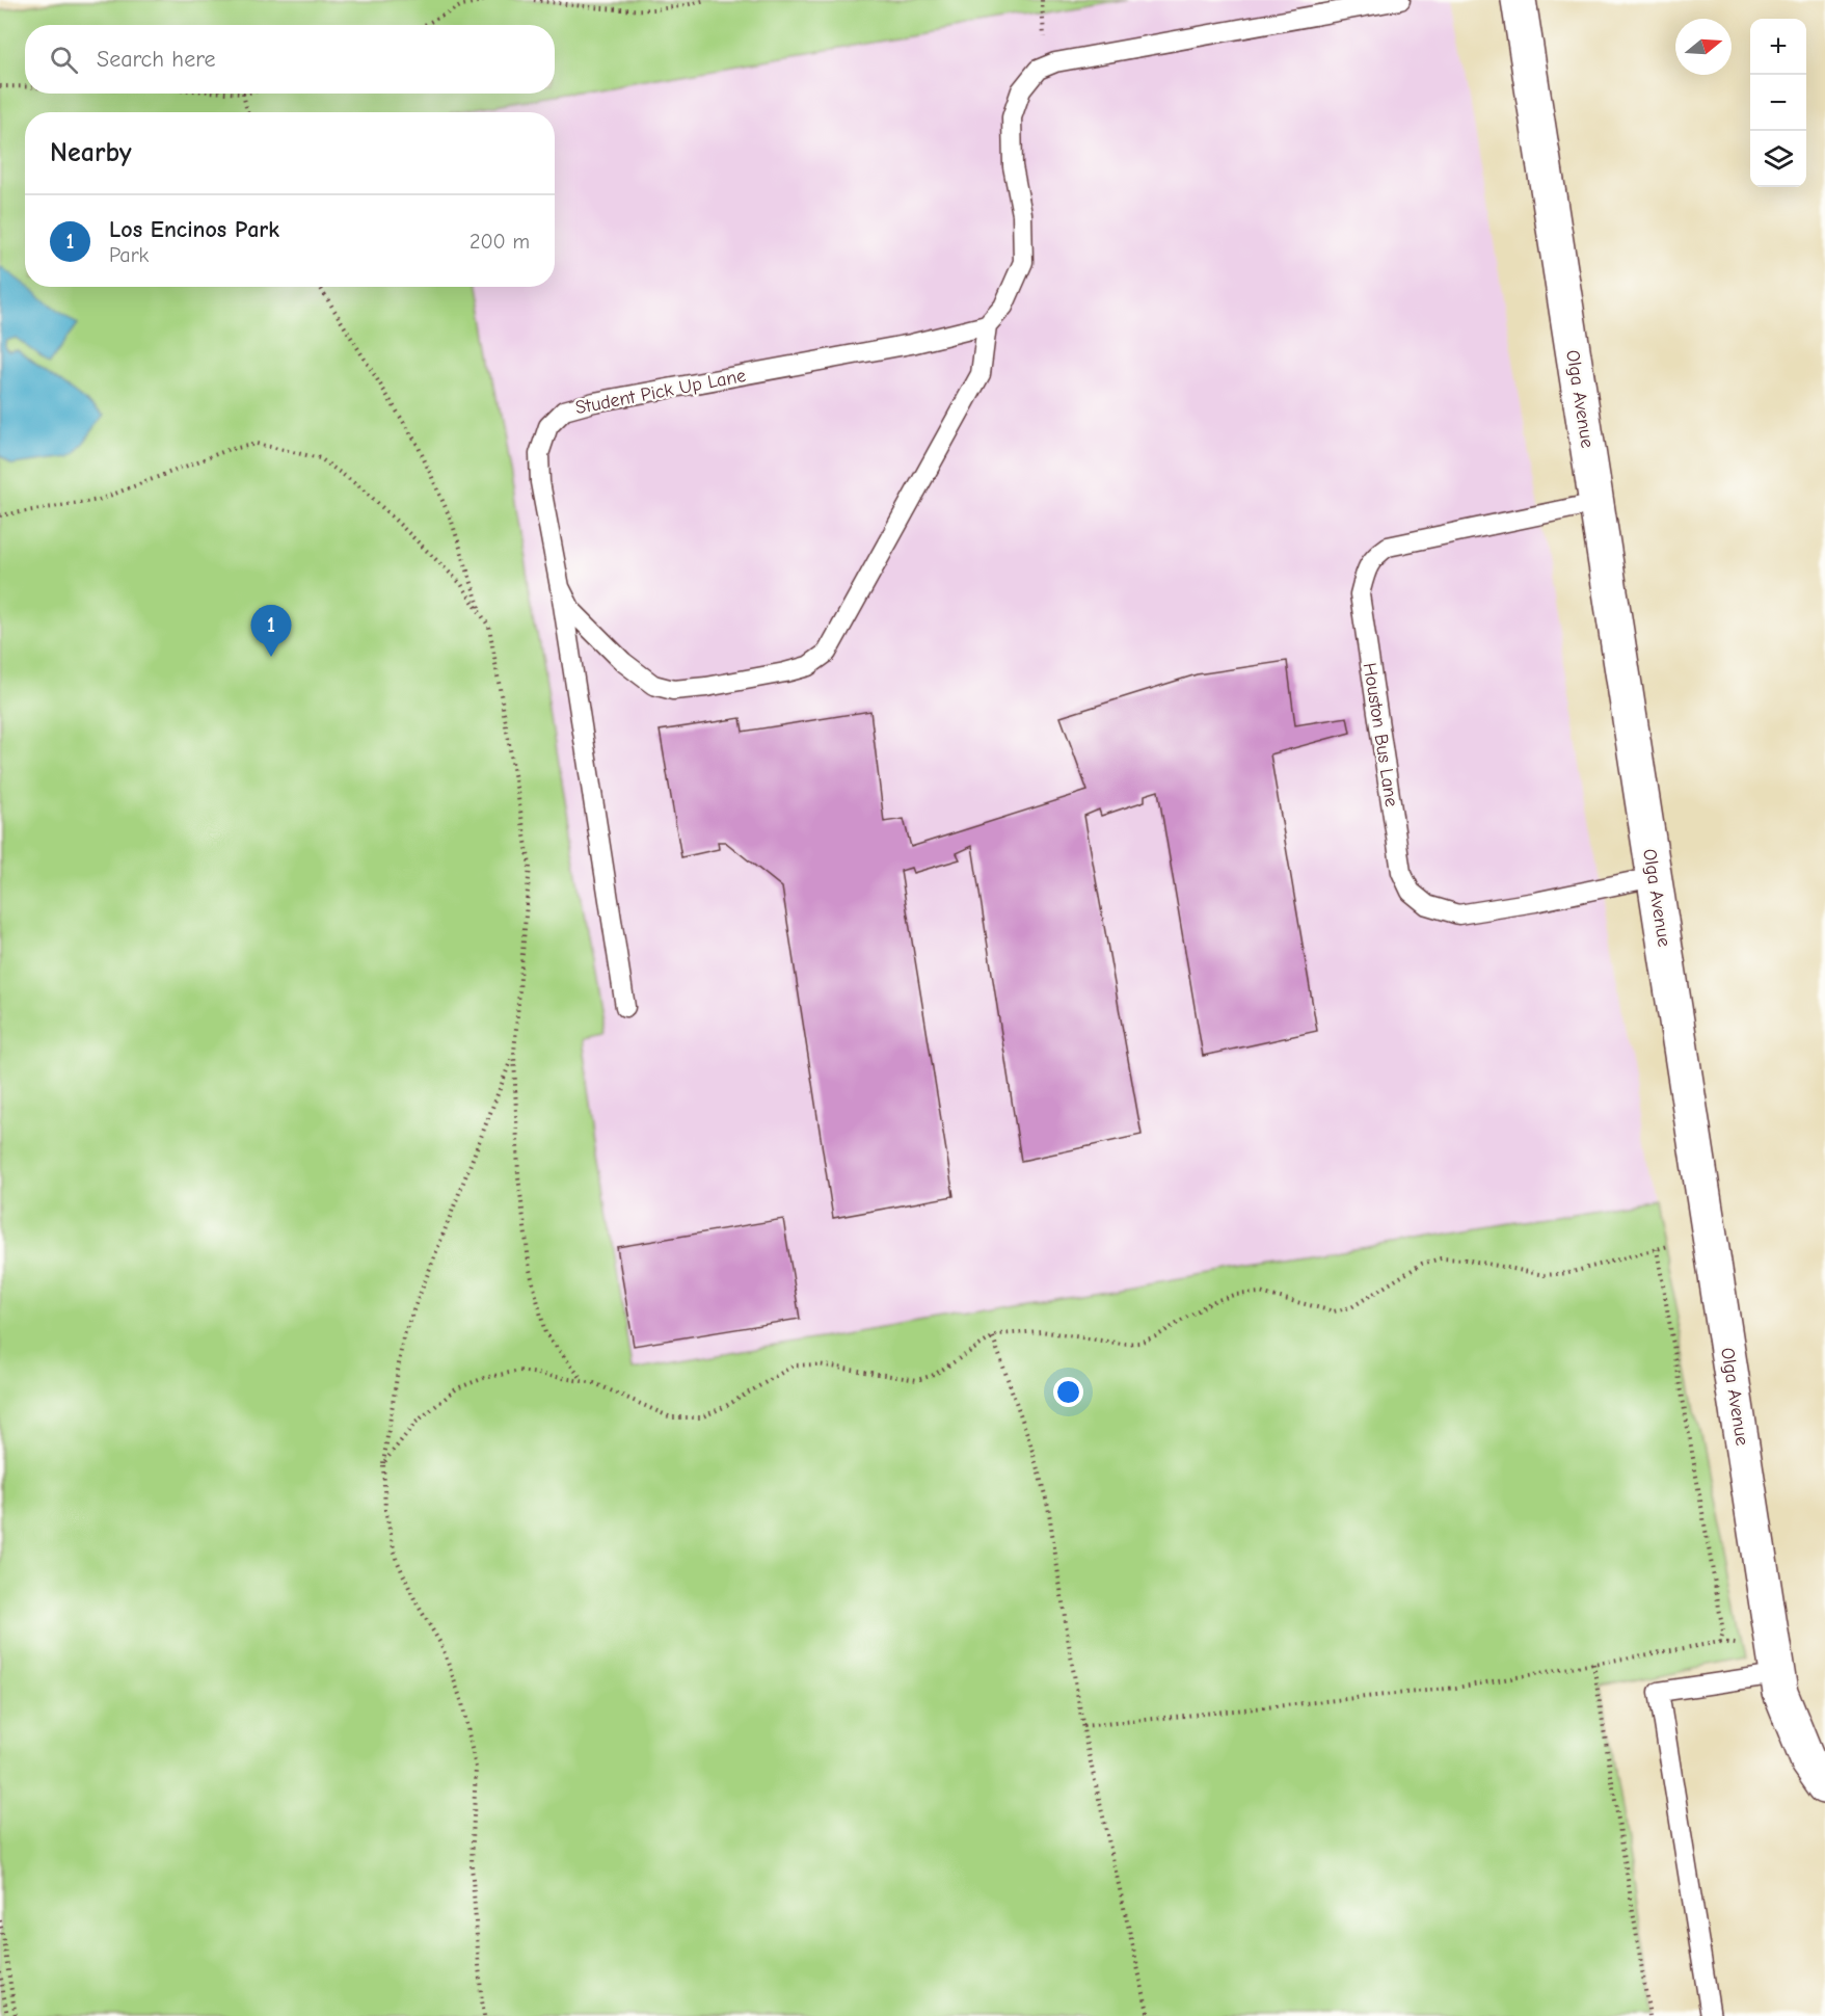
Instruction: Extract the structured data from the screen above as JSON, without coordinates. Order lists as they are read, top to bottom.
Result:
{
  "streets": {
    "street": ["Olga Avenue"],
    "lane": ["Student Pick Up Lane", "Houston Bus Lane"]
  },
  "crossings": [
    ["Olga Avenue", "Houston Bus Lane"]
  ],
  "north": "right",
  "page": {
    "map_buttons": ["+", "−"],
    "search": "Search here",
    "heading": "Nearby",
    "list": [
      {
        "mark": "1",
        "name": "Los Encinos Park",
        "note": "Park",
        "value": "200 m"
      }
    ],
    "pins": "1"
  }
}
